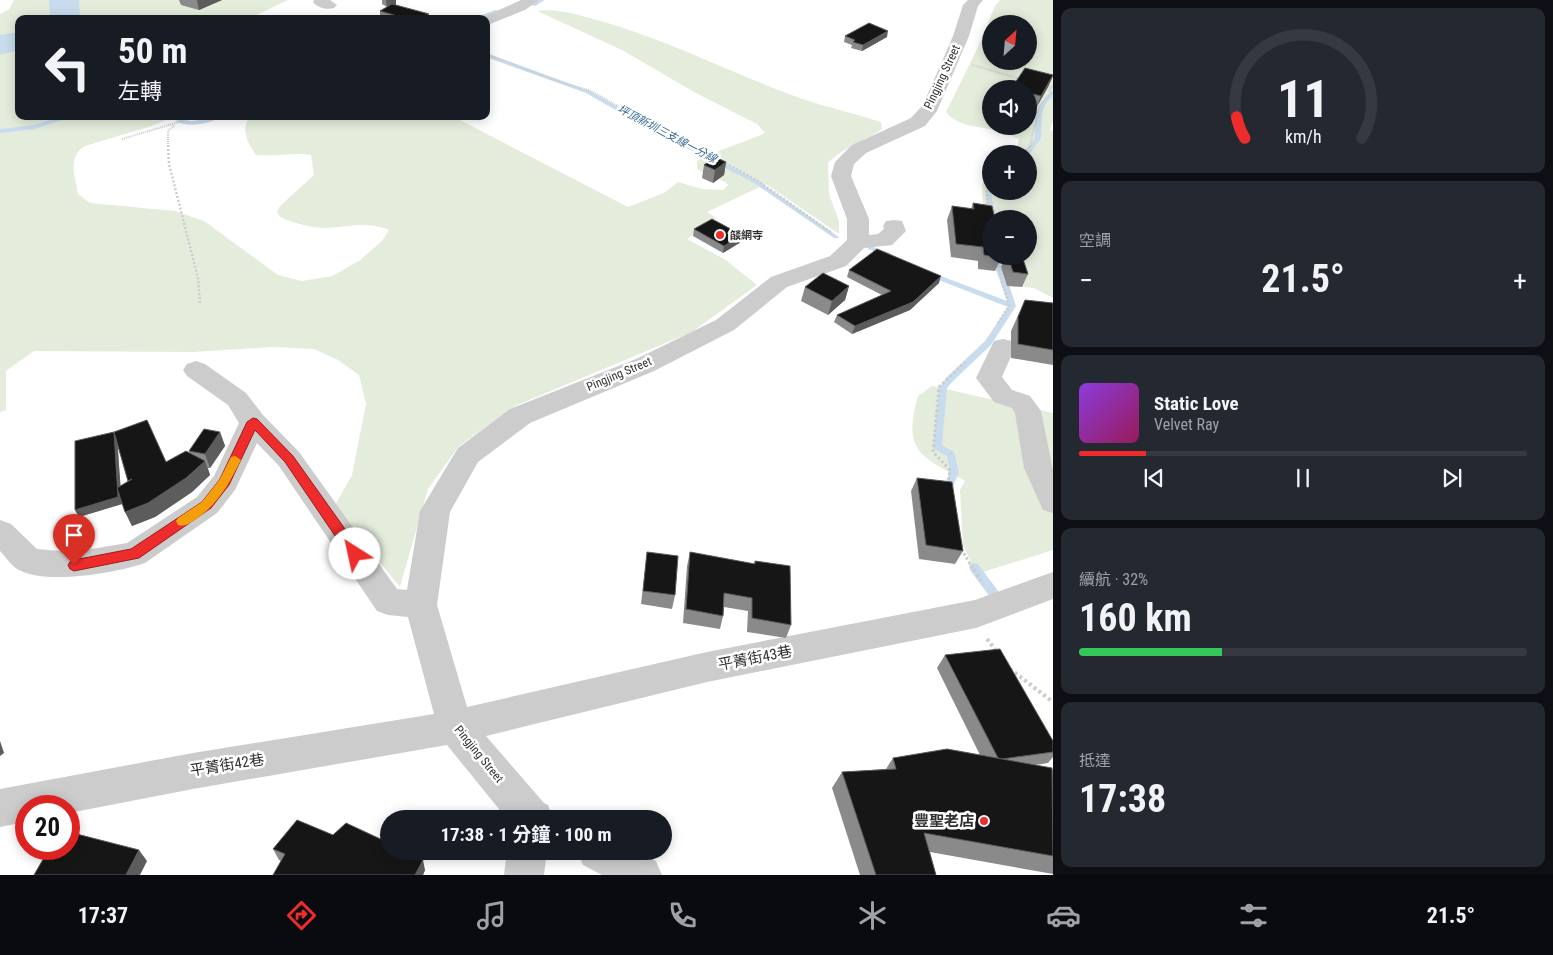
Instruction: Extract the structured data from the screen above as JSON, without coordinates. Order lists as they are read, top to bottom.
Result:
{
  "streets": {
    "street": ["Pingjing Street", "平菁街43巷", "平菁街42巷"]
  },
  "crossings": [
    ["Pingjing Street", "平菁街43巷"],
    ["Pingjing Street", "平菁街42巷"],
    ["平菁街43巷", "平菁街42巷"]
  ],
  "water": ["坪頂新圳三支線一分線"],
  "places": ["燄網寺", "豐聖老店"],
  "north": "top right",
  "page": {
    "map_buttons": ["+", "−"],
    "turn": ["50 m", "左轉"],
    "tile": [
      "空調",
      ["續航 · 32%", "160 km"],
      ["抵達", "17:38"]
    ],
    "heat": ["−", "21.5°", "+"],
    "song": ["Static Love", "Velvet Ray"],
    "limit": "20",
    "trip": "17:38 · 1 分鐘 · 100 m",
    "tabs": ["17:37", "21.5°"],
    "gauge": ["11", "km/h"]
  }
}
